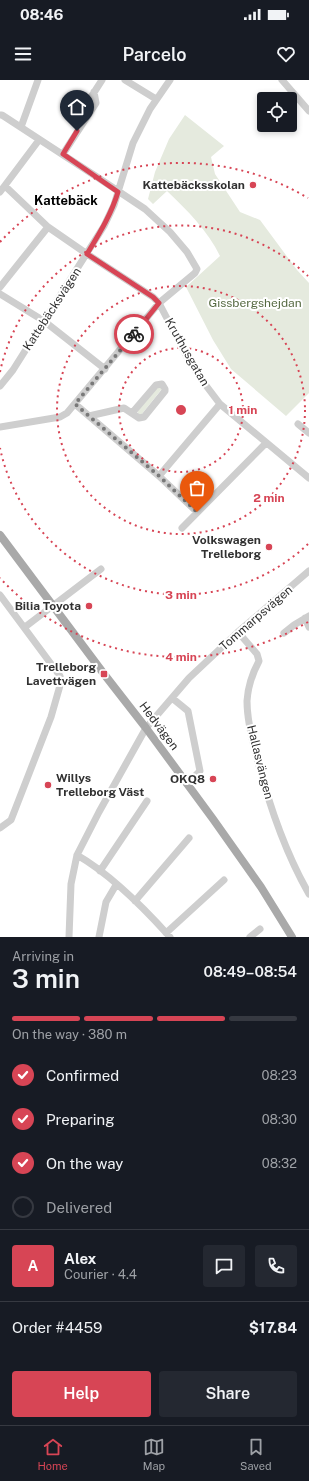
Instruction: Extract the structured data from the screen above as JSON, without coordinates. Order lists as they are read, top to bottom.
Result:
{
  "streets": {
    "main road": ["Hedvägen"],
    "street": [
      "Kattebäcksvägen",
      "Kruthusgatan",
      "Tommarpsvägen",
      "Hallasvängen"
    ]
  },
  "crossings": [
    ["Kattebäcksvägen", "Kruthusgatan"],
    ["Tommarpsvägen", "Hedvägen"],
    ["Tommarpsvägen", "Hallasvängen"]
  ],
  "districts": ["Kattebäck"],
  "parks": ["Gissbergshejdan"],
  "places": {
    "other": [
      "Kattebäcksskolan",
      "Volkswagen Trelleborg",
      "Bilia Toyota",
      "OKQ8",
      "Willys Trelleborg Väst"
    ],
    "transit": ["Trelleborg Lavettvägen"]
  },
  "page": {
    "status": "08:46",
    "header": "Parcelo",
    "heading": ["3 min", "Arriving in", "08:49–08:54"],
    "panel": [
      "Alex",
      "Courier · 4.4",
      "Order #4459",
      "$17.84"
    ],
    "bar": "On the way · 380 m",
    "list": [
      ["Confirmed", "08:23"],
      ["Preparing", "08:30"],
      ["On the way", "08:32"],
      "Delivered"
    ],
    "round": "A",
    "buttons": ["Help", "Share"],
    "tabs": ["Home", "Map", "Saved"]
  },
  "rings": [
    "1 min",
    "2 min",
    "3 min",
    "4 min"
  ]
}
